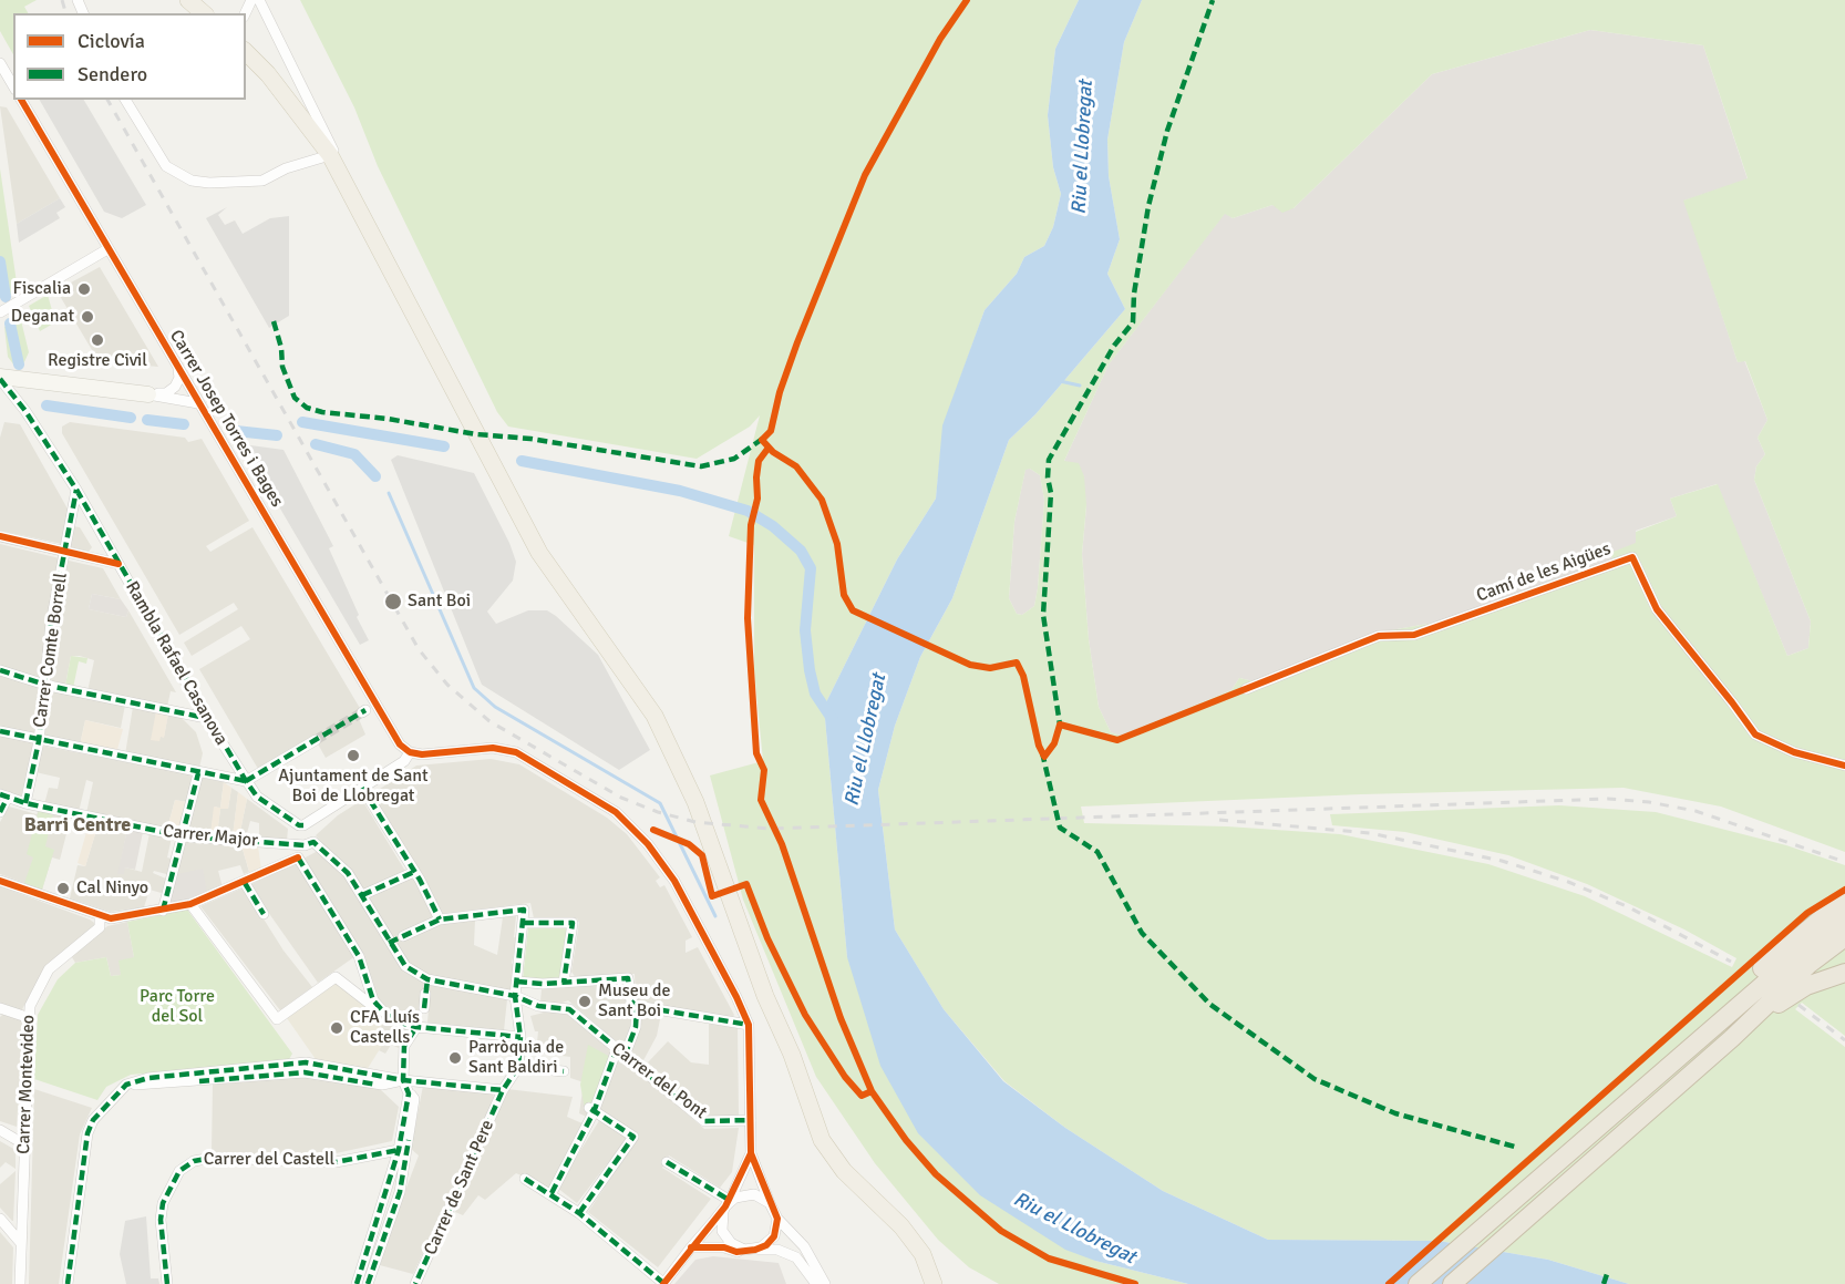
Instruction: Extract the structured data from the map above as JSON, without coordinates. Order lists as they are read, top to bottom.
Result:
{
  "streets": {
    "street": [
      "Carrer Josep Torres i Bages",
      "Camí de les Aigües",
      "Carrer Comte Borrell",
      "Rambla Rafael Casanova",
      "Carrer Major",
      "Carrer del Pont",
      "Carrer Montevideo",
      "Carrer del Castell",
      "Carrer de Sant Pere"
    ]
  },
  "crossings": [
    ["Carrer Comte Borrell", "Rambla Rafael Casanova"],
    ["Carrer Comte Borrell", "Carrer Major"],
    ["Carrer Major", "Carrer del Pont"]
  ],
  "districts": ["Barri Centre"],
  "water": ["Riu el Llobregat"],
  "parks": ["Parc Torre del Sol"],
  "places": [
    "Fiscalia",
    "Deganat",
    "Registre Civil",
    "Sant Boi",
    "Ajuntament de Sant Boi de Llobregat",
    "Cal Ninyo",
    "Museu de Sant Boi",
    "CFA Lluís Castells",
    "Parròquia de Sant Baldiri"
  ],
  "legend": ["Ciclovía", "Sendero"]
}
